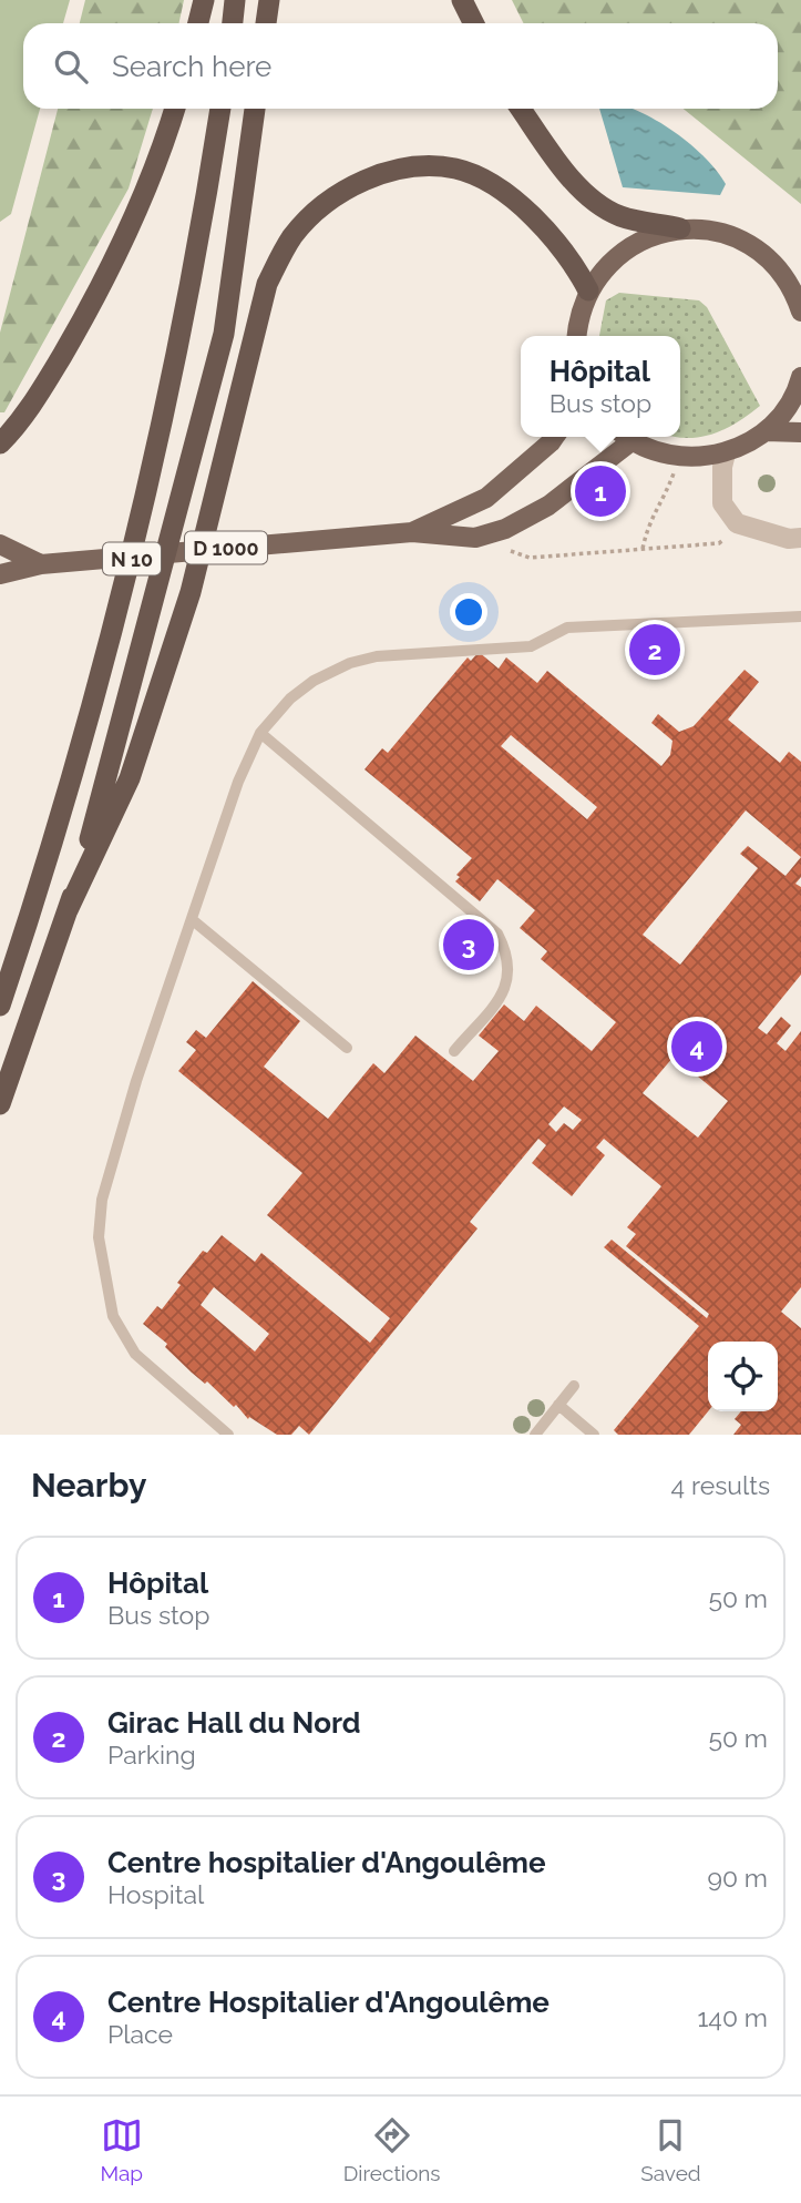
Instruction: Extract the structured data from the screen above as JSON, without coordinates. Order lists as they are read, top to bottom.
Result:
{
  "streets": {
    "highway": ["N 10"],
    "main road": ["D 1000"]
  },
  "page": {
    "search": "Search here",
    "popup": ["Hôpital", "Bus stop"],
    "pins": [
      "1",
      "2",
      "3",
      "4"
    ],
    "heading": ["Nearby", "4 results"],
    "list": [
      {
        "mark": "1",
        "name": "Hôpital",
        "note": "Bus stop",
        "value": "50 m"
      },
      {
        "mark": "2",
        "name": "Girac Hall du Nord",
        "note": "Parking",
        "value": "50 m"
      },
      {
        "mark": "3",
        "name": "Centre hospitalier d'Angoulême",
        "note": "Hospital",
        "value": "90 m"
      },
      {
        "mark": "4",
        "name": "Centre Hospitalier d'Angoulême",
        "note": "Place",
        "value": "140 m"
      }
    ],
    "nav": ["Map", "Directions", "Saved"]
  }
}
